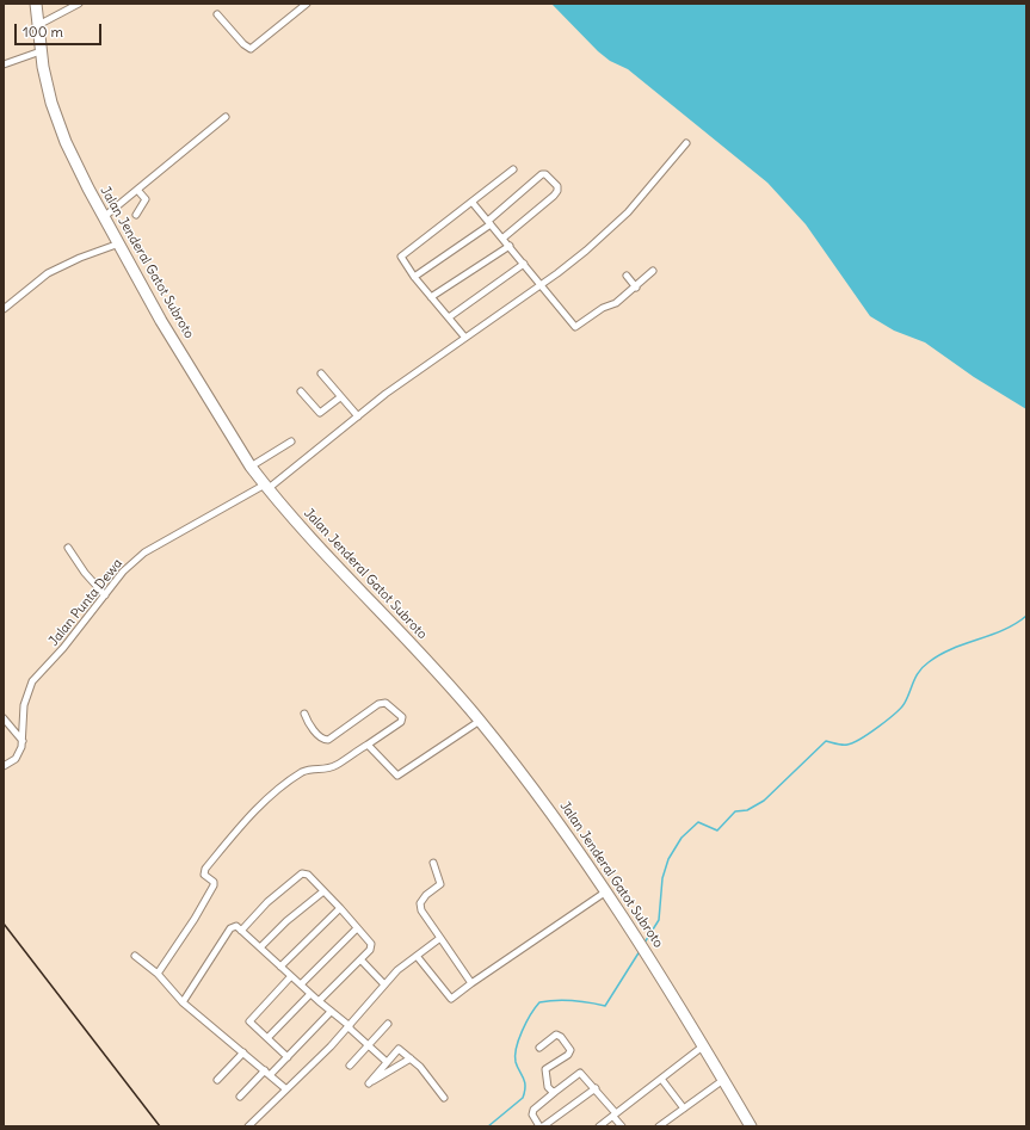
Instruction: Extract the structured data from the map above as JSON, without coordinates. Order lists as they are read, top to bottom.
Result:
{
  "streets": {
    "highway": ["Jalan Jenderal Gatot Subroto"],
    "street": ["Jalan Punta Dewa"]
  },
  "crossings": [
    ["Jalan Jenderal Gatot Subroto", "Jalan Punta Dewa"]
  ],
  "scale_bar": "100 m"
}
